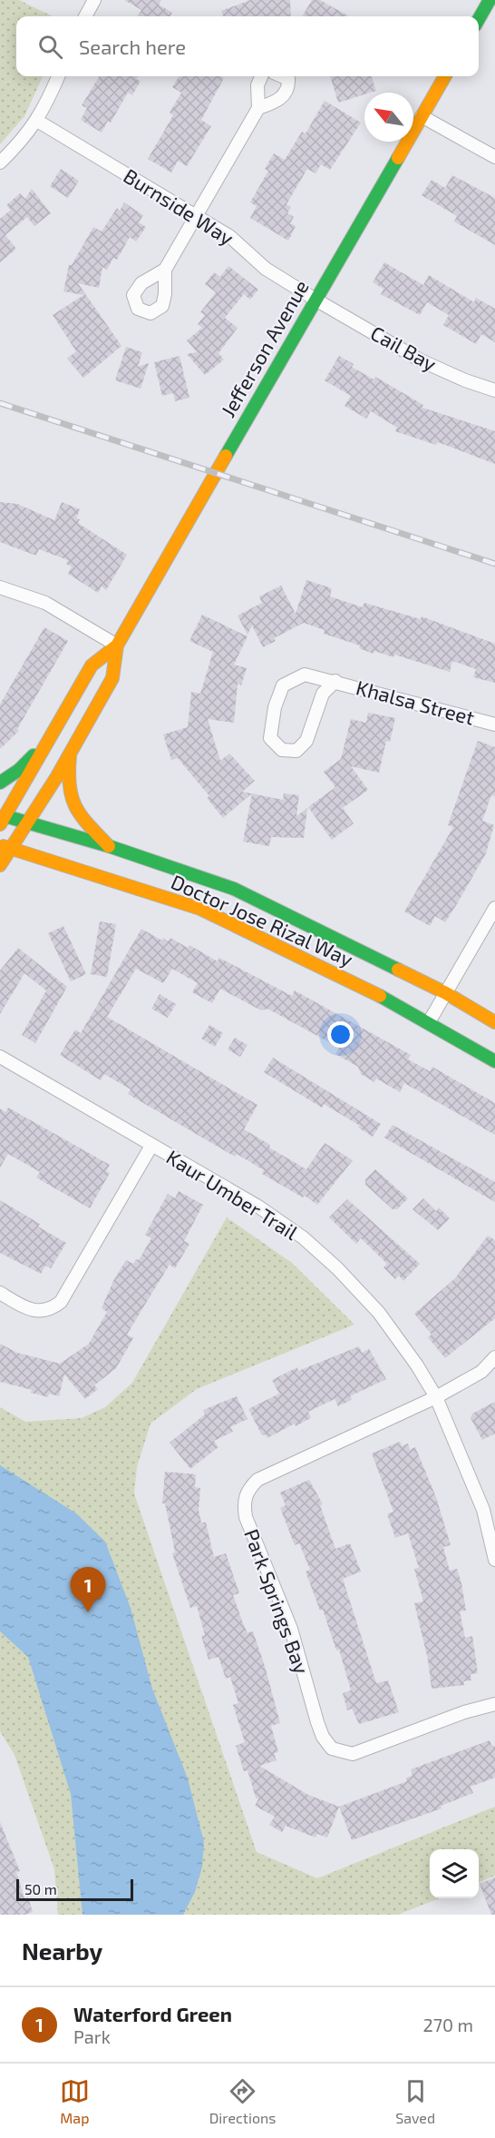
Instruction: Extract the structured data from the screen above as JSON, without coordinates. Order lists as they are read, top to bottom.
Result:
{
  "streets": {
    "street": [
      "Burnside Way",
      "Jefferson Avenue",
      "Cail Bay",
      "Khalsa Street",
      "Doctor Jose Rizal Way",
      "Kaur Umber Trail",
      "Park Springs Bay"
    ]
  },
  "crossings": [
    ["Burnside Way", "Jefferson Avenue"],
    ["Burnside Way", "Cail Bay"],
    ["Jefferson Avenue", "Cail Bay"],
    ["Jefferson Avenue", "Doctor Jose Rizal Way"],
    ["Kaur Umber Trail", "Park Springs Bay"]
  ],
  "scale_bar": "50 m",
  "north": "top left",
  "page": {
    "search": "Search here",
    "pins": "1",
    "scale": "50 m",
    "heading": "Nearby",
    "list": [
      {
        "mark": "1",
        "name": "Waterford Green",
        "note": "Park",
        "value": "270 m"
      }
    ],
    "nav": ["Map", "Directions", "Saved"]
  }
}
